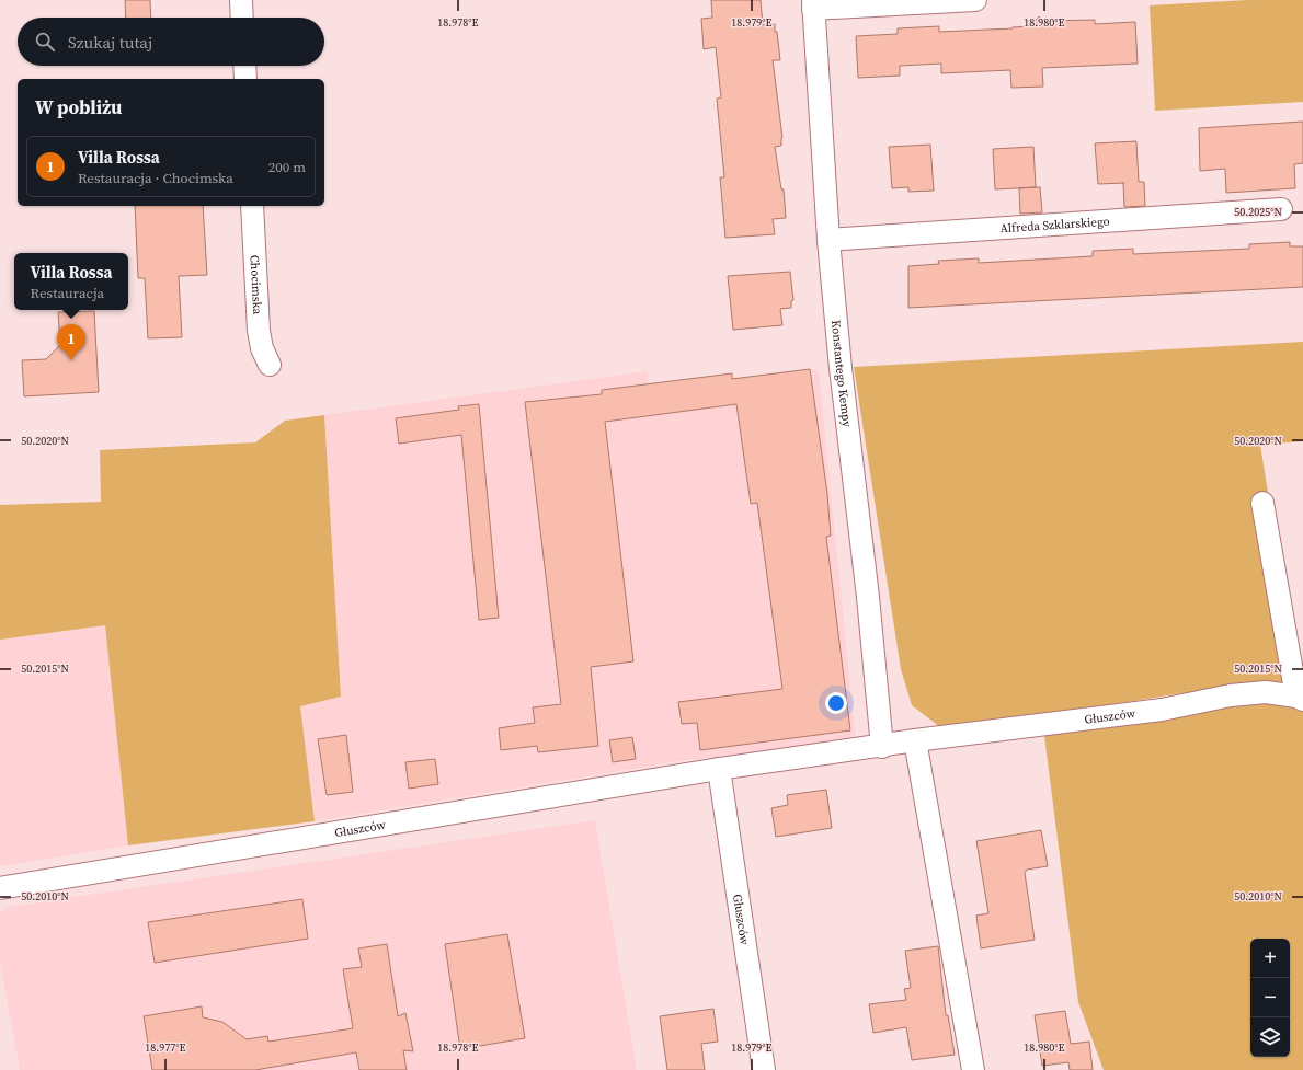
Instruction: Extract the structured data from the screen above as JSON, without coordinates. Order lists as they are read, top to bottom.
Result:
{
  "streets": {
    "street": [
      "Alfreda Szklarskiego",
      "Chocimska",
      "Konstantego Kempy",
      "Głuszców"
    ]
  },
  "crossings": [
    ["Alfreda Szklarskiego", "Konstantego Kempy"],
    ["Konstantego Kempy", "Głuszców"]
  ],
  "page": {
    "search": "Szukaj tutaj",
    "heading": "W pobliżu",
    "list": [
      {
        "mark": "1",
        "name": "Villa Rossa",
        "note": "Restauracja · Chocimska",
        "value": "200 m"
      }
    ],
    "popup": ["Villa Rossa", "Restauracja"],
    "pins": "1",
    "map_buttons": ["+", "−"]
  },
  "coordinates": [
    "18.978°E",
    "18.979°E",
    "18.980°E",
    "50.2025°N",
    "50.2020°N",
    "50.2015°N",
    "50.2010°N",
    "18.977°E"
  ]
}
